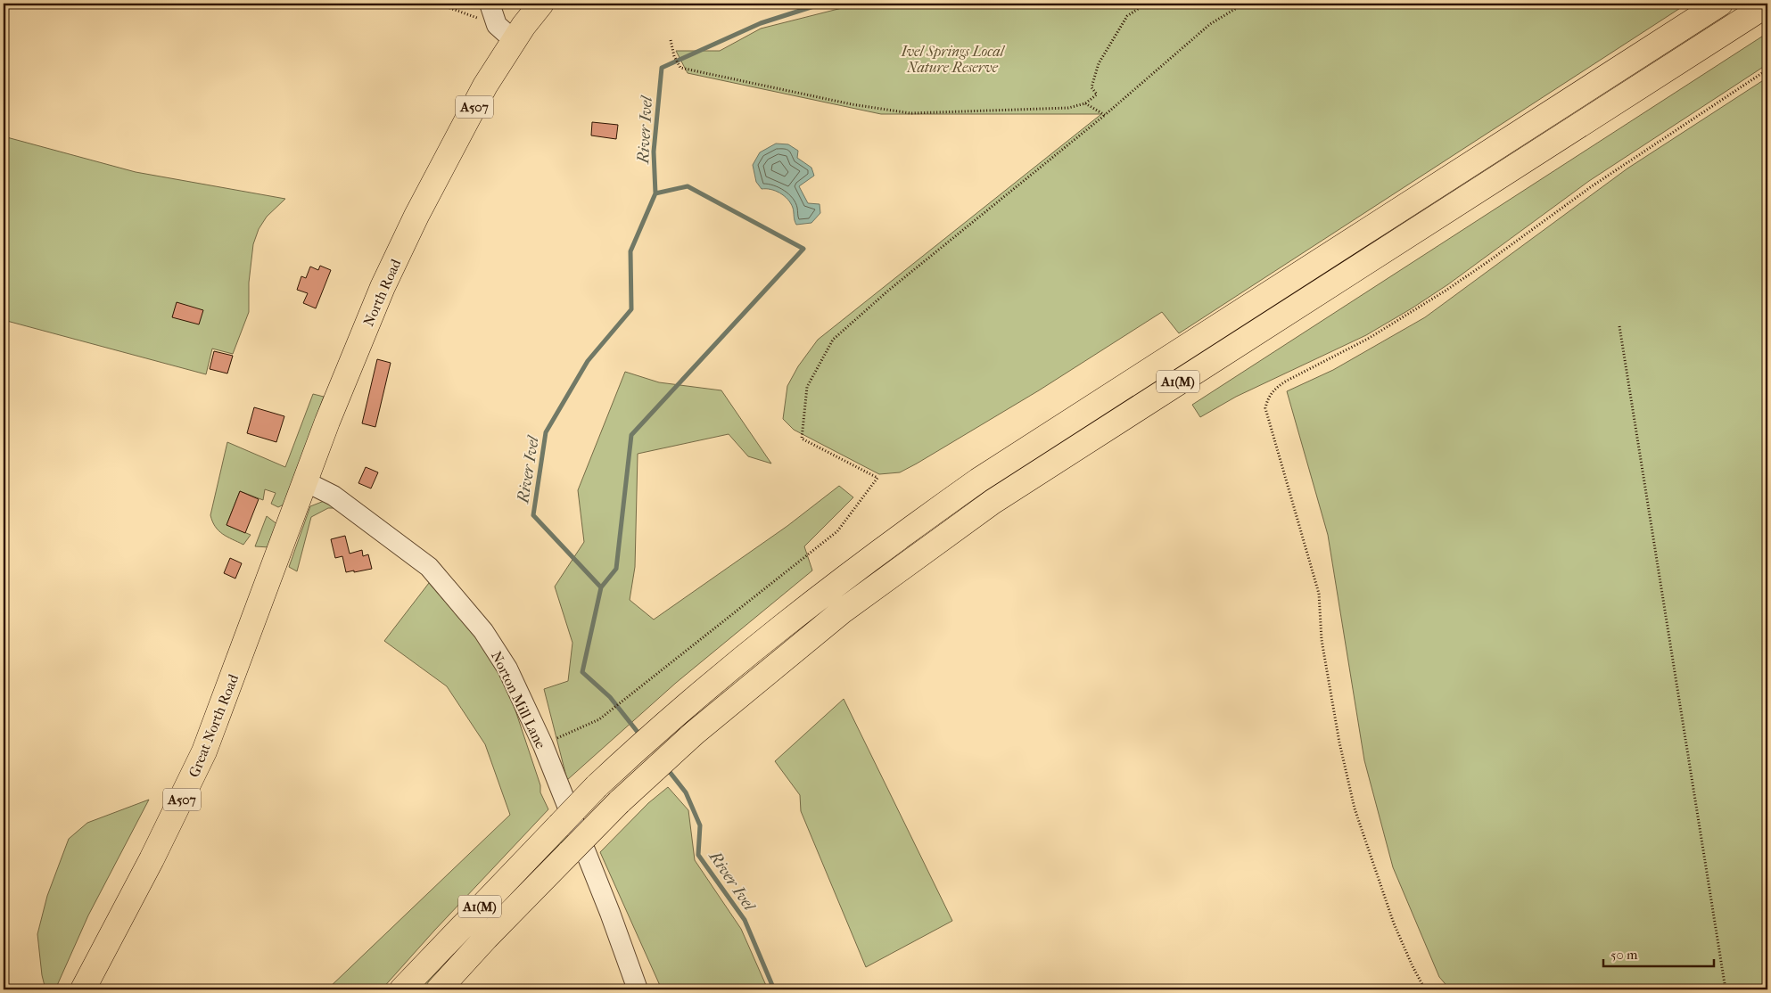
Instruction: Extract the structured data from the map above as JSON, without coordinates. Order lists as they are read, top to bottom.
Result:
{
  "streets": {
    "main road": [
      "A507",
      "North Road",
      "A1(M)",
      "Great North Road"
    ],
    "street": ["Norton Mill Lane"]
  },
  "crossings": [
    ["North Road", "Norton Mill Lane"],
    ["North Road", "Great North Road"]
  ],
  "water": ["River Ivel"],
  "parks": ["Ivel Springs Local Nature Reserve"],
  "scale_bar": "50 m"
}
